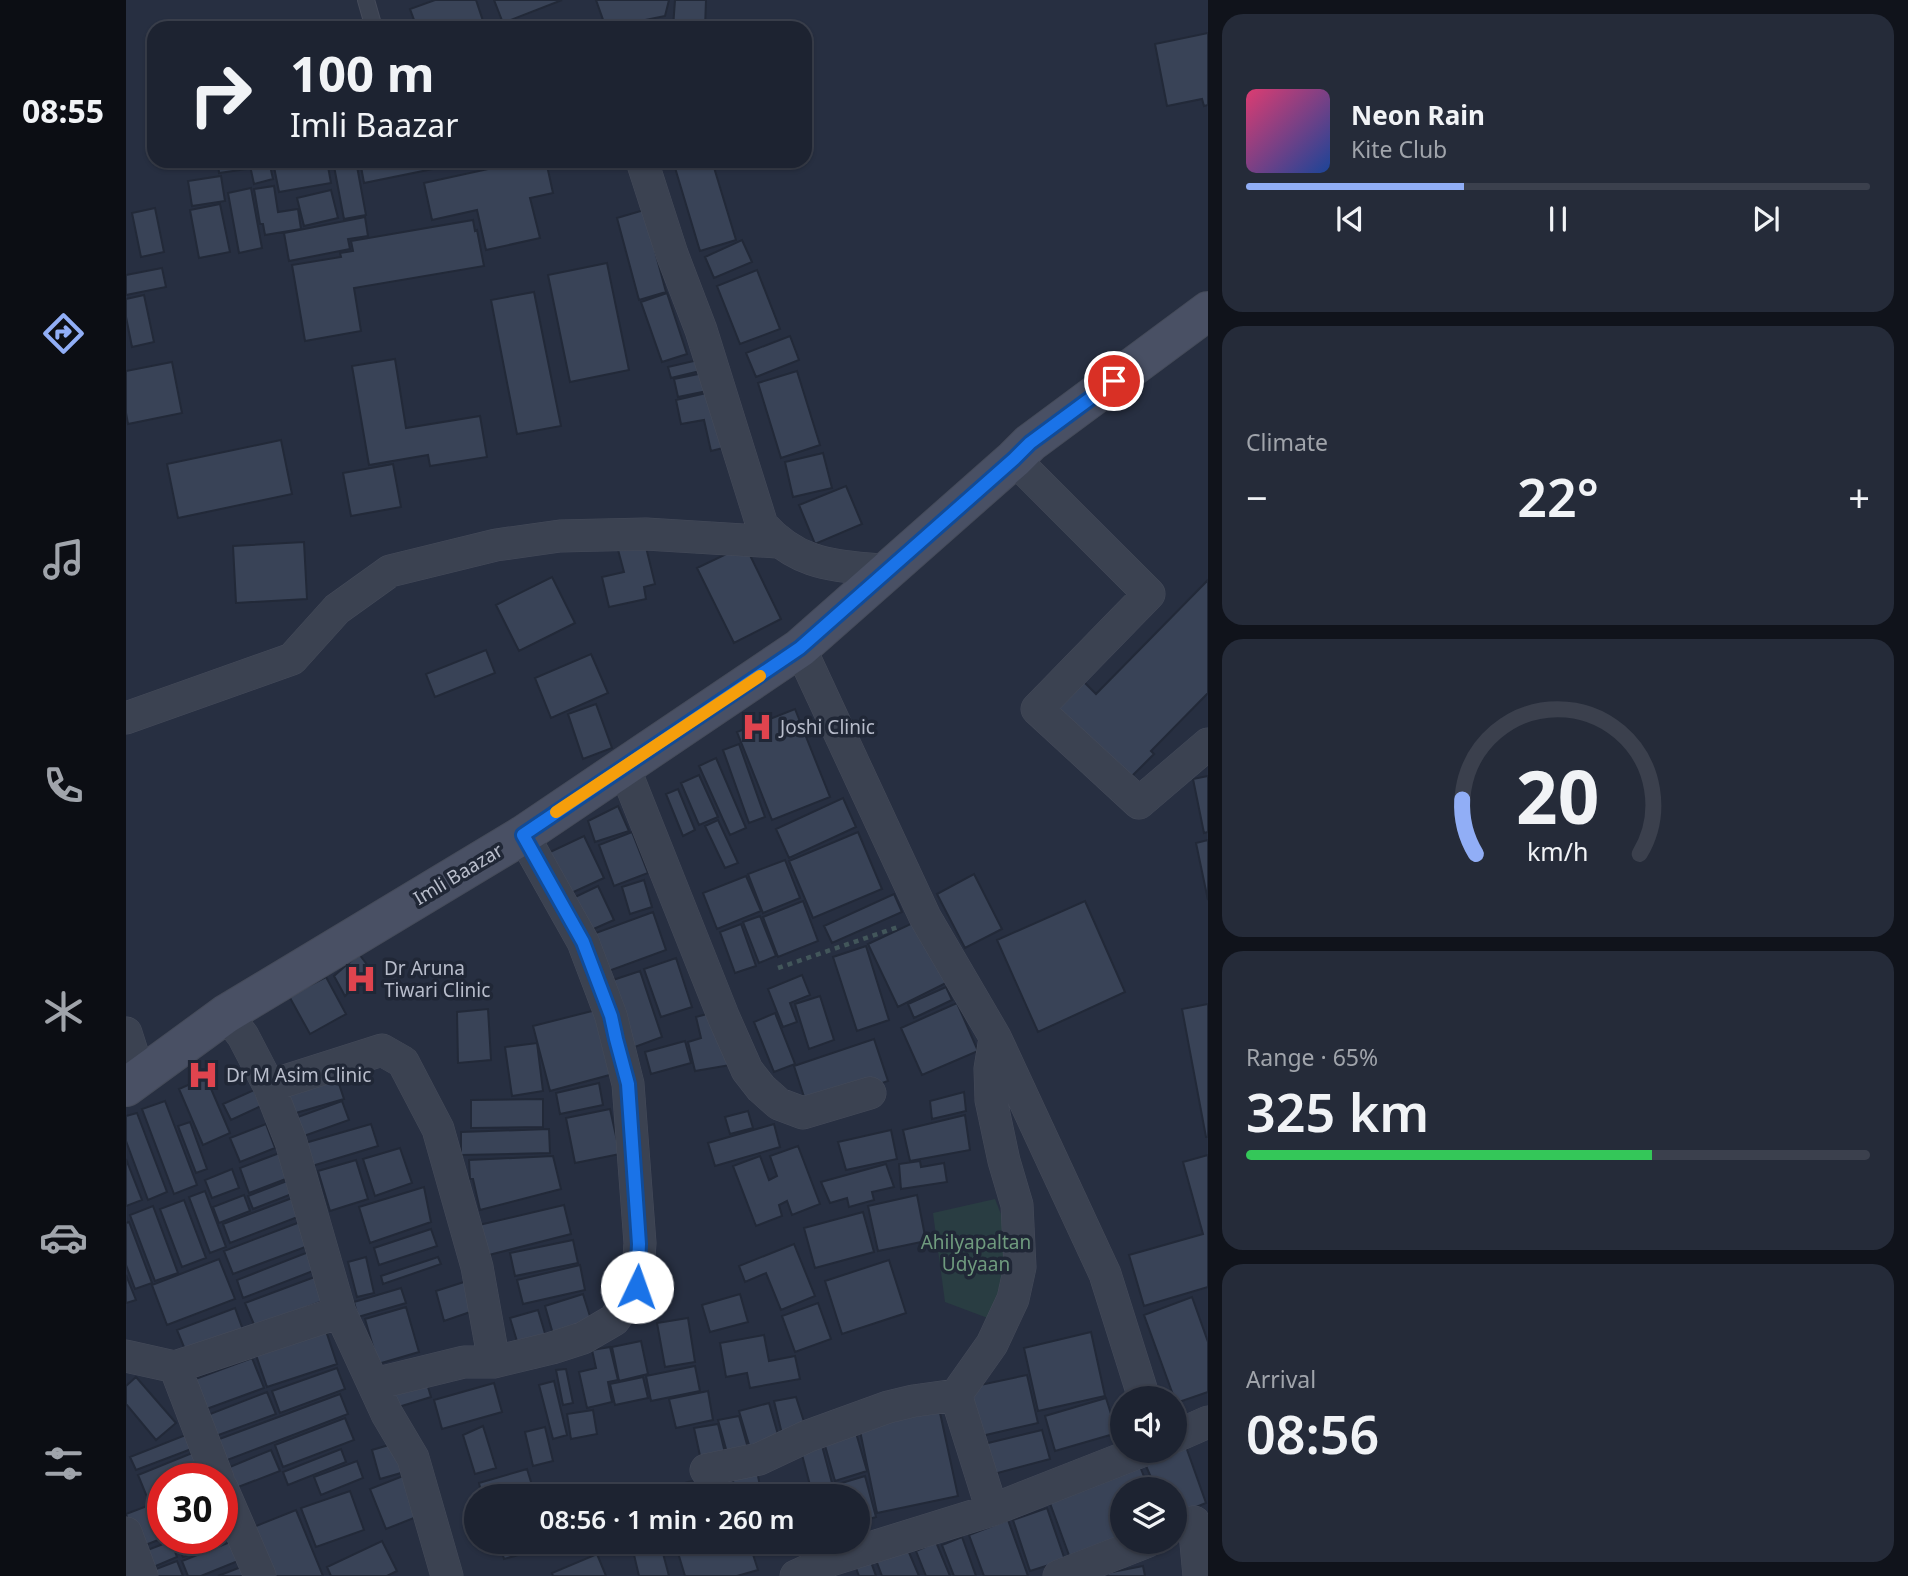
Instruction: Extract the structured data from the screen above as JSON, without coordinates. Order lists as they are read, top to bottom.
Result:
{
  "streets": {
    "main road": ["Imli Baazar"]
  },
  "parks": ["Ahilyapaltan Udyaan"],
  "places": {
    "hospital": ["Joshi Clinic", "Dr Aruna Tiwari Clinic", "Dr M Asim Clinic"]
  },
  "page": {
    "tabs": "08:55",
    "turn": ["100 m", "Imli Baazar"],
    "song": ["Neon Rain", "Kite Club"],
    "tile": [
      "Climate",
      ["Range · 65%", "325 km"],
      ["Arrival", "08:56"]
    ],
    "heat": ["−", "22°", "+"],
    "limit": "30",
    "trip": "08:56 · 1 min · 260 m",
    "gauge": ["20", "km/h"]
  }
}
